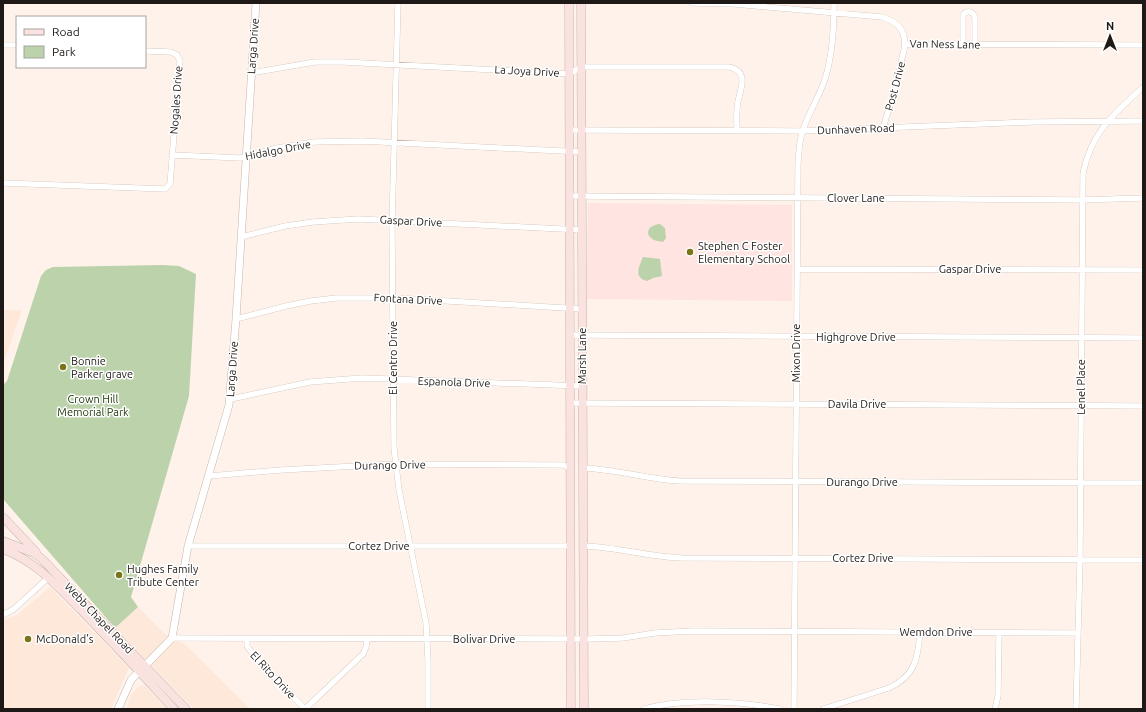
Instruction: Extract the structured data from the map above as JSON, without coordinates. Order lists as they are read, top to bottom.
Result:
{
  "streets": {
    "main road": ["Marsh Lane", "Webb Chapel Road"],
    "street": [
      "Van Ness Lane",
      "Larga Drive",
      "La Joya Drive",
      "Post Drive",
      "Nogales Drive",
      "Dunhaven Road",
      "Hidalgo Drive",
      "Clover Lane",
      "Gaspar Drive",
      "Fontana Drive",
      "Highgrove Drive",
      "Mixon Drive",
      "El Centro Drive",
      "Espanola Drive",
      "Lenel Place",
      "Davila Drive",
      "Durango Drive",
      "Cortez Drive",
      "Wemdon Drive",
      "Bolivar Drive",
      "El Rito Drive"
    ]
  },
  "crossings": [
    ["Van Ness Lane", "Post Drive"],
    ["Van Ness Lane", "Mixon Drive"],
    ["Larga Drive", "La Joya Drive"],
    ["Larga Drive", "Hidalgo Drive"],
    ["Larga Drive", "Gaspar Drive"],
    ["Larga Drive", "Fontana Drive"],
    ["Larga Drive", "Espanola Drive"],
    ["Larga Drive", "Durango Drive"],
    ["Larga Drive", "Cortez Drive"],
    ["Larga Drive", "Bolivar Drive"],
    ["La Joya Drive", "Marsh Lane"],
    ["La Joya Drive", "El Centro Drive"],
    ["Post Drive", "Dunhaven Road"],
    ["Nogales Drive", "Hidalgo Drive"],
    ["Dunhaven Road", "Mixon Drive"],
    ["Dunhaven Road", "Marsh Lane"],
    ["Dunhaven Road", "Lenel Place"],
    ["Hidalgo Drive", "Marsh Lane"],
    ["Hidalgo Drive", "El Centro Drive"],
    ["Clover Lane", "Mixon Drive"],
    ["Clover Lane", "Marsh Lane"],
    ["Clover Lane", "Lenel Place"],
    ["Gaspar Drive", "Mixon Drive"],
    ["Gaspar Drive", "Marsh Lane"],
    ["Gaspar Drive", "El Centro Drive"],
    ["Gaspar Drive", "Lenel Place"],
    ["Fontana Drive", "Marsh Lane"],
    ["Fontana Drive", "El Centro Drive"],
    ["Highgrove Drive", "Mixon Drive"],
    ["Highgrove Drive", "Marsh Lane"],
    ["Highgrove Drive", "Lenel Place"],
    ["Mixon Drive", "Davila Drive"],
    ["Mixon Drive", "Durango Drive"],
    ["Mixon Drive", "Cortez Drive"],
    ["Mixon Drive", "Wemdon Drive"],
    ["Mixon Drive", "Bolivar Drive"],
    ["Marsh Lane", "Espanola Drive"],
    ["Marsh Lane", "Davila Drive"],
    ["Marsh Lane", "Durango Drive"],
    ["Marsh Lane", "Cortez Drive"],
    ["Marsh Lane", "Bolivar Drive"],
    ["El Centro Drive", "Espanola Drive"],
    ["El Centro Drive", "Durango Drive"],
    ["El Centro Drive", "Cortez Drive"],
    ["El Centro Drive", "Bolivar Drive"],
    ["Lenel Place", "Davila Drive"],
    ["Lenel Place", "Durango Drive"],
    ["Lenel Place", "Cortez Drive"],
    ["Lenel Place", "Wemdon Drive"],
    ["Wemdon Drive", "Bolivar Drive"],
    ["Bolivar Drive", "El Rito Drive"]
  ],
  "parks": ["Crown Hill Memorial Park"],
  "places": [
    "Stephen C Foster Elementary School",
    "Bonnie Parker grave",
    "Hughes Family Tribute Center",
    "McDonald's"
  ],
  "legend": ["Road", "Park"],
  "north": "top"
}
